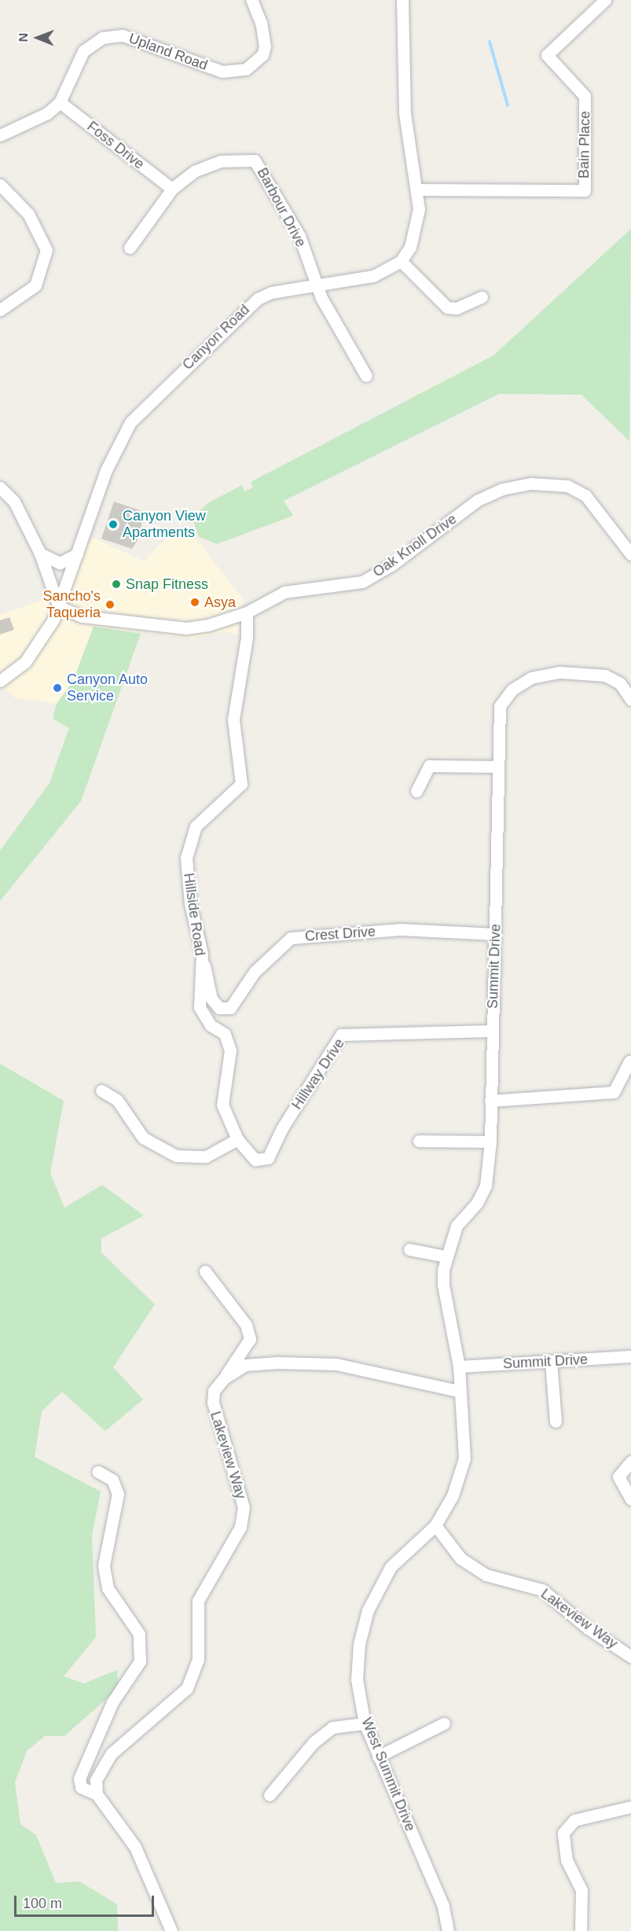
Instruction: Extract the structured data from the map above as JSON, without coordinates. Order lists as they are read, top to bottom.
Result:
{
  "streets": {
    "street": [
      "Upland Road",
      "Bain Place",
      "Foss Drive",
      "Barbour Drive",
      "Canyon Road",
      "Oak Knoll Drive",
      "Hillside Road",
      "Crest Drive",
      "Summit Drive",
      "Hillway Drive",
      "Lakeview Way",
      "West Summit Drive"
    ]
  },
  "crossings": [
    ["Upland Road", "Foss Drive"],
    ["Foss Drive", "Barbour Drive"],
    ["Barbour Drive", "Canyon Road"],
    ["Canyon Road", "Oak Knoll Drive"],
    ["Oak Knoll Drive", "Hillside Road"],
    ["Hillside Road", "Crest Drive"],
    ["Hillside Road", "Hillway Drive"],
    ["Crest Drive", "Summit Drive"],
    ["Summit Drive", "Hillway Drive"],
    ["Summit Drive", "Lakeview Way"],
    ["Summit Drive", "West Summit Drive"],
    ["Lakeview Way", "West Summit Drive"]
  ],
  "places": [
    "Canyon View Apartments",
    "Snap Fitness",
    "Asya",
    "Sancho's Taqueria",
    "Canyon Auto Service"
  ],
  "scale_bar": "100 m",
  "north": "left"
}
